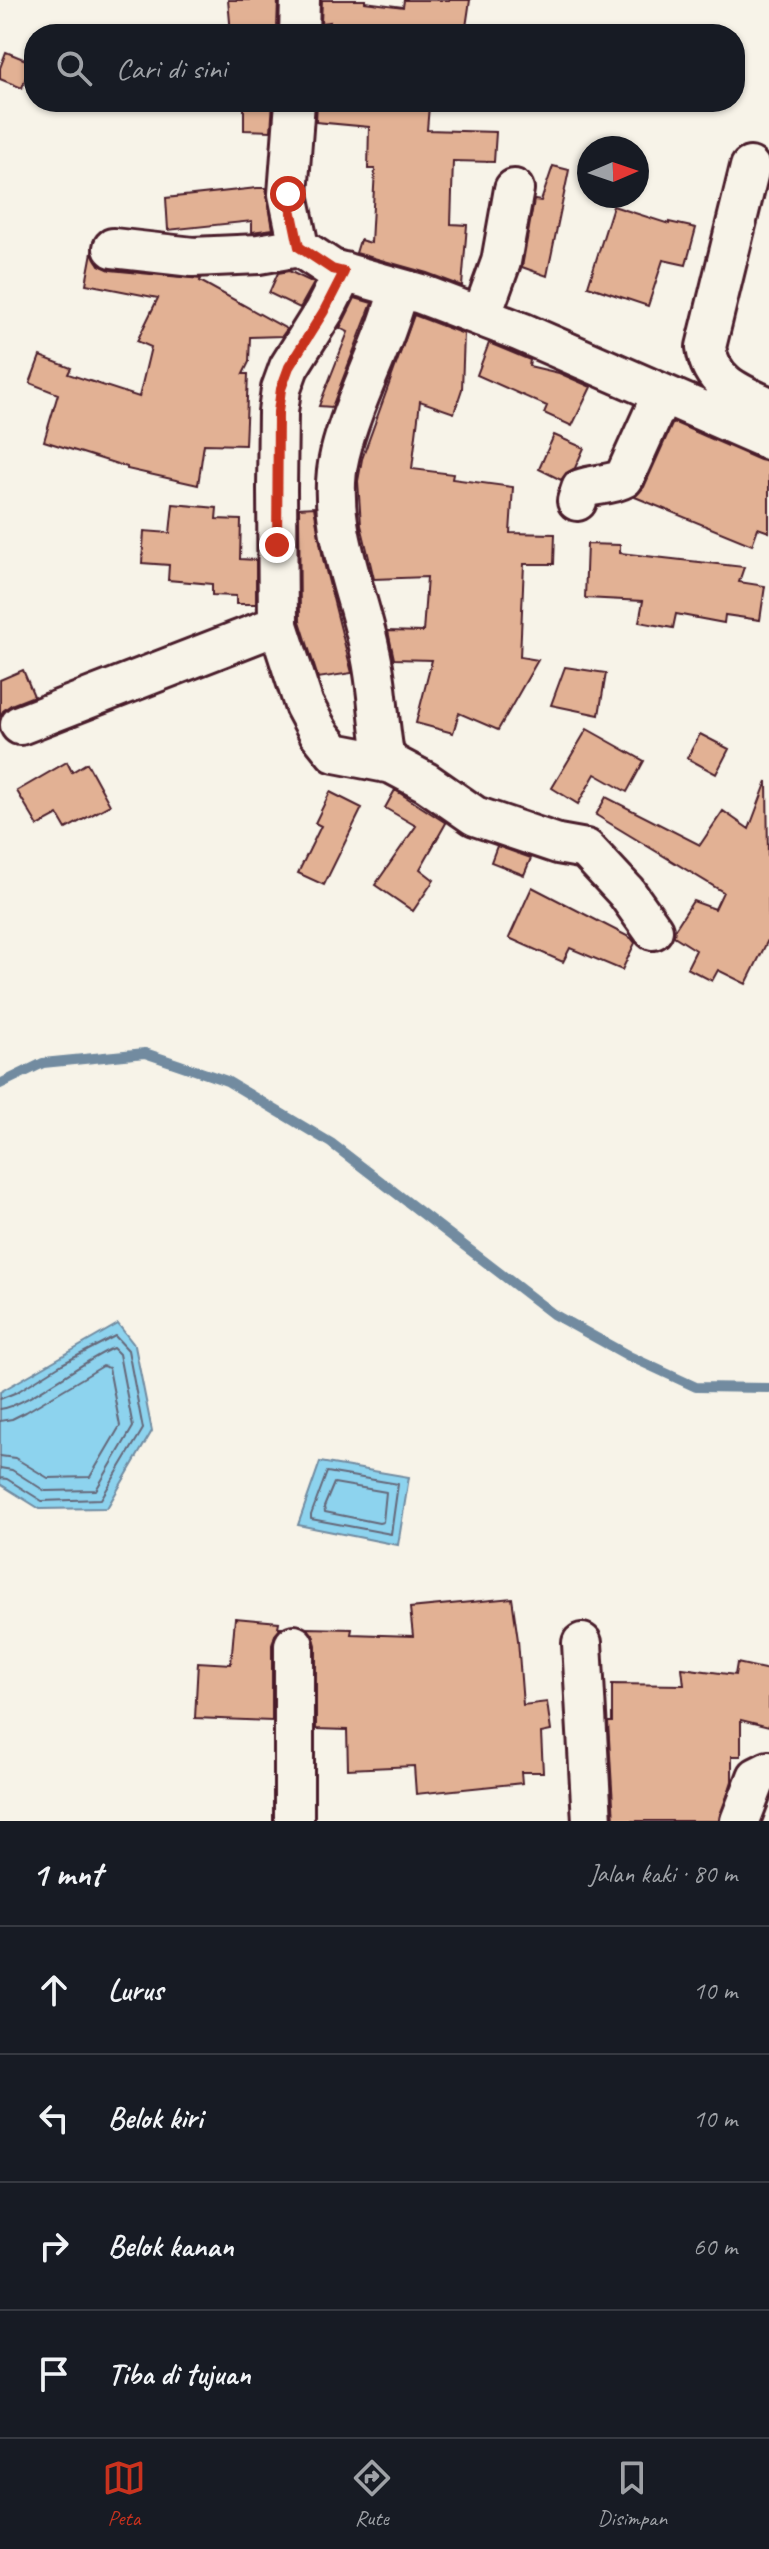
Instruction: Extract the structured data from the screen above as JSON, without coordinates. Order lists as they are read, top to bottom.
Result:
{
  "north": "right",
  "page": {
    "search": "Cari di sini",
    "heading": ["1 mnt", "Jalan kaki · 80 m"],
    "list": [
      ["Lurus", "10 m"],
      ["Belok kiri", "10 m"],
      ["Belok kanan", "60 m"],
      "Tiba di tujuan"
    ],
    "nav": ["Peta", "Rute", "Disimpan"]
  }
}
